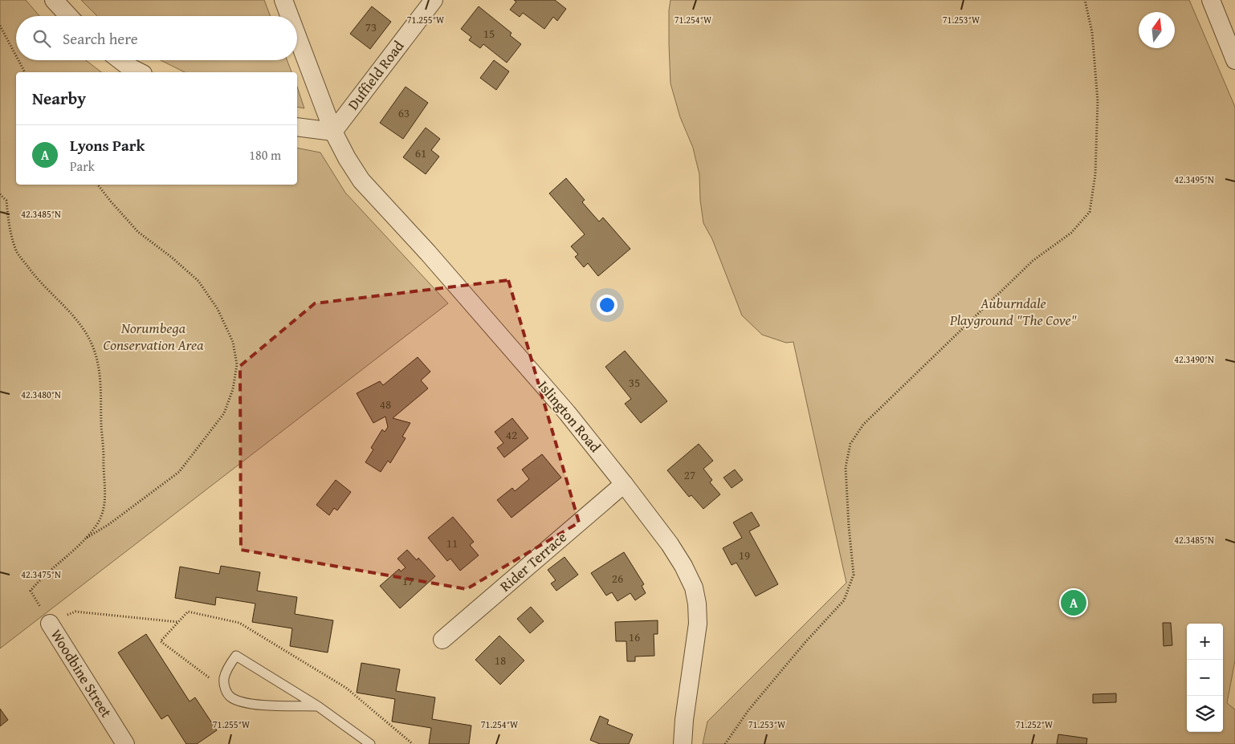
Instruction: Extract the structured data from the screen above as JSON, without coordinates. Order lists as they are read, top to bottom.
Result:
{
  "streets": {
    "street": [
      "Duffield Road",
      "Islington Road",
      "Rider Terrace",
      "Woodbine Street"
    ]
  },
  "crossings": [
    ["Duffield Road", "Islington Road"],
    ["Islington Road", "Rider Terrace"]
  ],
  "parks": ["Auburndale Playground \"The Cove\"", "Norumbega Conservation Area"],
  "house_numbers": [
    "73",
    "15",
    "63",
    "61",
    "35",
    "48",
    "42",
    "27",
    "11",
    "19",
    "26",
    "17",
    "16",
    "18"
  ],
  "north": "top",
  "page": {
    "search": "Search here",
    "heading": "Nearby",
    "list": [
      {
        "mark": "A",
        "name": "Lyons Park",
        "note": "Park",
        "value": "180 m"
      }
    ],
    "pins": "A",
    "map_buttons": ["+", "−"]
  },
  "coordinates": [
    "71.255°W",
    "71.254°W",
    "71.253°W",
    "42.3495°N",
    "42.3485°N",
    "42.3490°N",
    "42.3480°N",
    "42.3475°N",
    "71.252°W"
  ]
}
